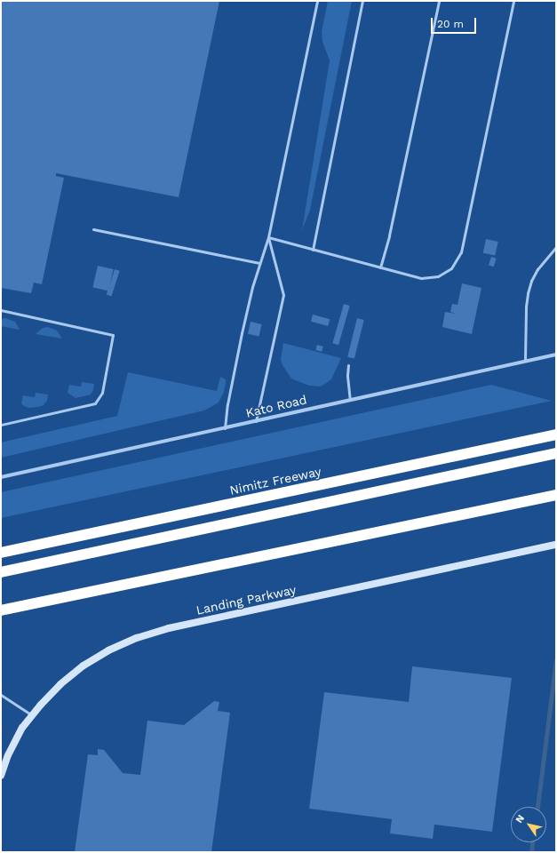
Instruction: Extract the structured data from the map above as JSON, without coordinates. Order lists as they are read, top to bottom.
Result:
{
  "streets": {
    "highway": ["Nimitz Freeway"],
    "street": ["Kato Road", "Landing Parkway"]
  },
  "scale_bar": "20 m",
  "north": "top left"
}
